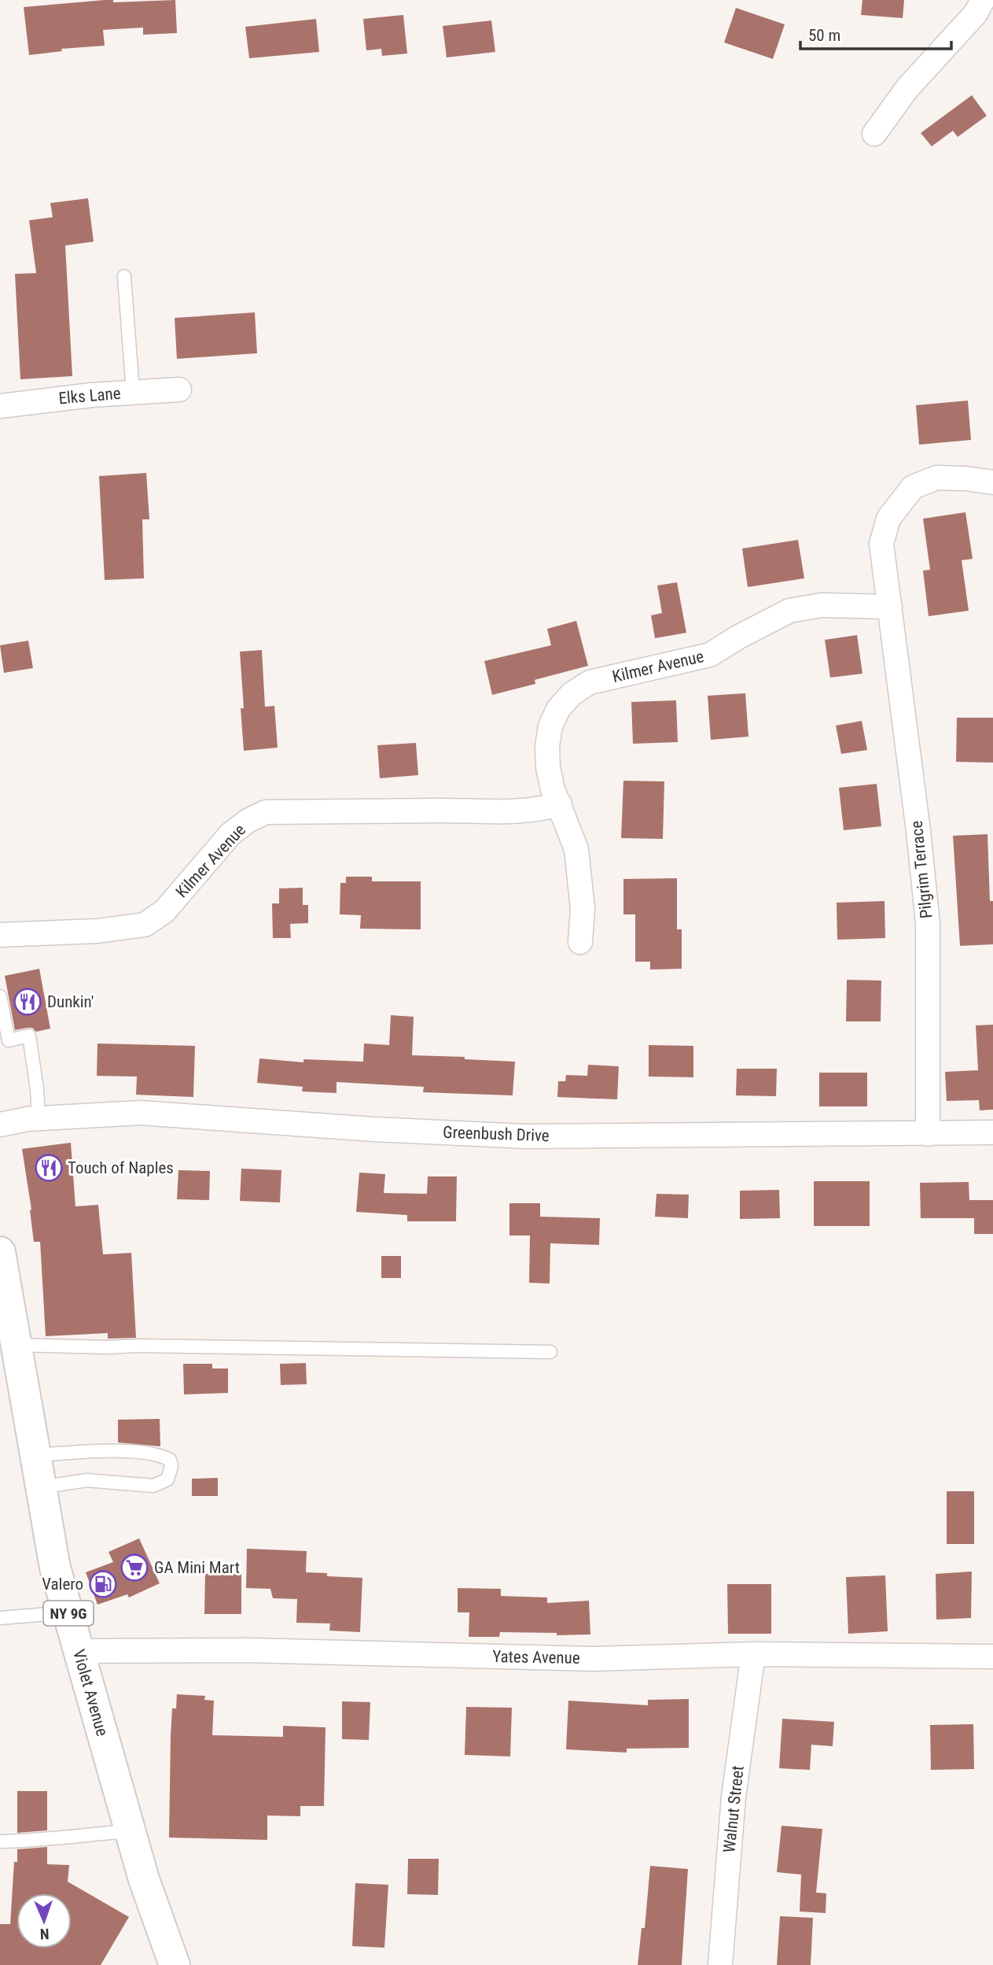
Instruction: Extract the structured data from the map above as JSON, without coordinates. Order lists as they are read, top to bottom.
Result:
{
  "streets": {
    "main road": ["NY 9G", "Violet Avenue"],
    "street": [
      "Elks Lane",
      "Kilmer Avenue",
      "Pilgrim Terrace",
      "Greenbush Drive",
      "Yates Avenue",
      "Walnut Street"
    ]
  },
  "crossings": [
    ["Kilmer Avenue", "Pilgrim Terrace"],
    ["Pilgrim Terrace", "Greenbush Drive"],
    ["Yates Avenue", "Violet Avenue"],
    ["Yates Avenue", "Walnut Street"]
  ],
  "places": {
    "restaurant": ["Dunkin'", "Touch of Naples"],
    "supermarket": ["GA Mini Mart"],
    "fuel station": ["Valero"]
  },
  "scale_bar": "50 m",
  "north": "bottom"
}
